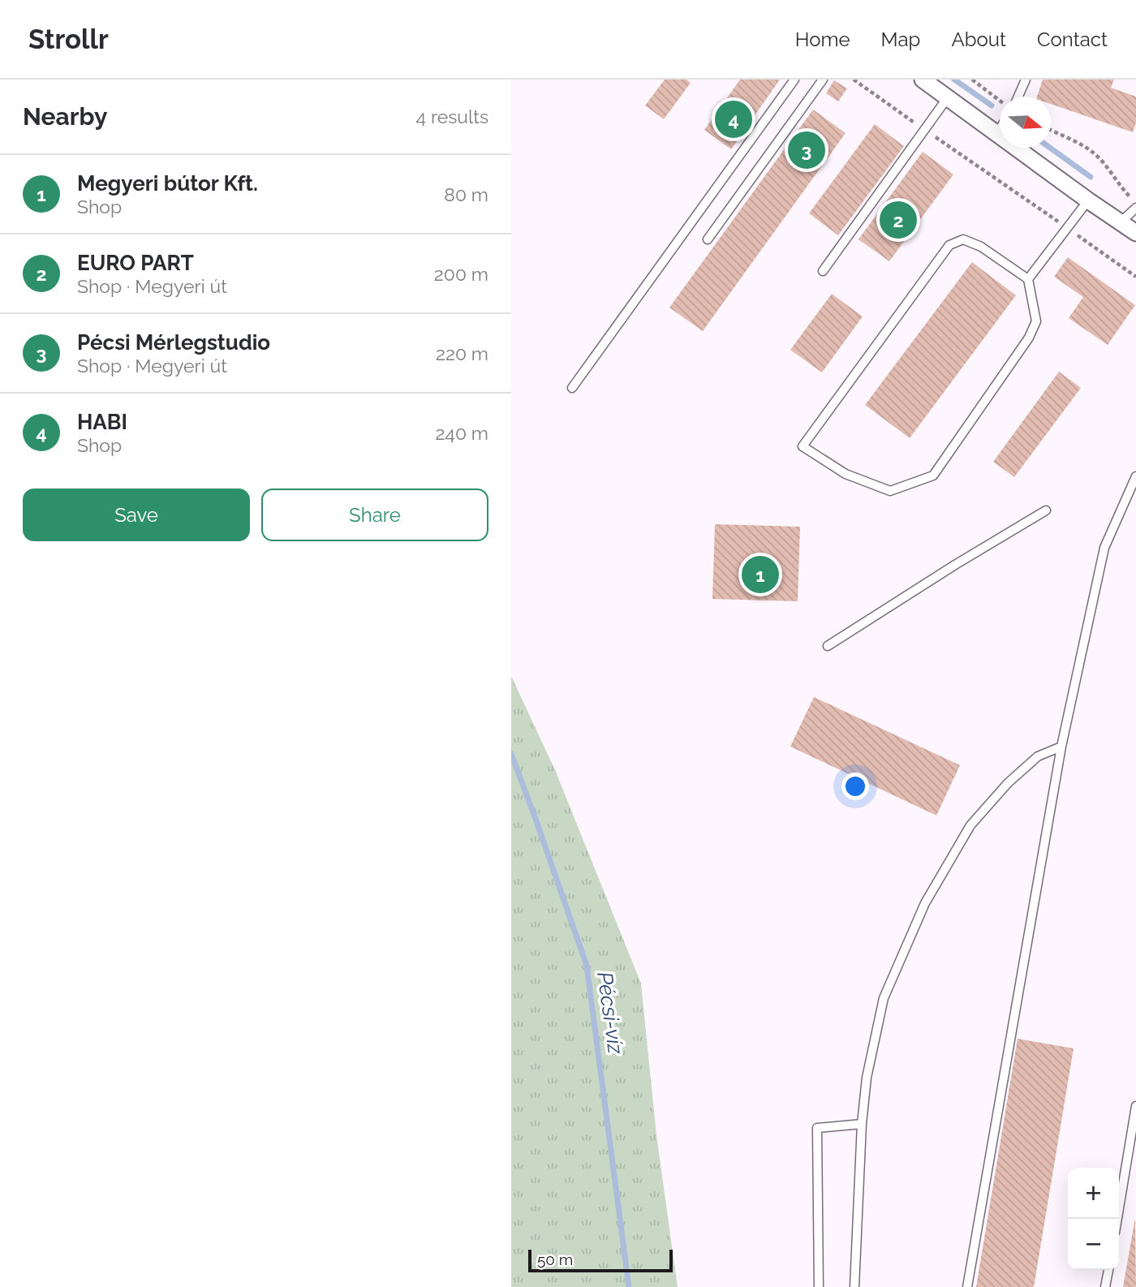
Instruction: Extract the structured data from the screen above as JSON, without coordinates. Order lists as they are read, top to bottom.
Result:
{
  "water": ["Pécsi-víz"],
  "scale_bar": "50 m",
  "north": "right",
  "page": {
    "header": "Strollr",
    "nav": [
      "Home",
      "Map",
      "About",
      "Contact"
    ],
    "heading": ["Nearby", "4 results"],
    "pins": [
      "4",
      "3",
      "2",
      "1"
    ],
    "list": [
      {
        "mark": "1",
        "name": "Megyeri bútor Kft.",
        "note": "Shop",
        "value": "80 m"
      },
      {
        "mark": "2",
        "name": "EURO PART",
        "note": "Shop · Megyeri út",
        "value": "200 m"
      },
      {
        "mark": "3",
        "name": "Pécsi Mérlegstudio",
        "note": "Shop · Megyeri út",
        "value": "220 m"
      },
      {
        "mark": "4",
        "name": "HABI",
        "note": "Shop",
        "value": "240 m"
      }
    ],
    "buttons": ["Save", "Share"],
    "map_buttons": ["+", "−"],
    "scale": "50 m"
  }
}
